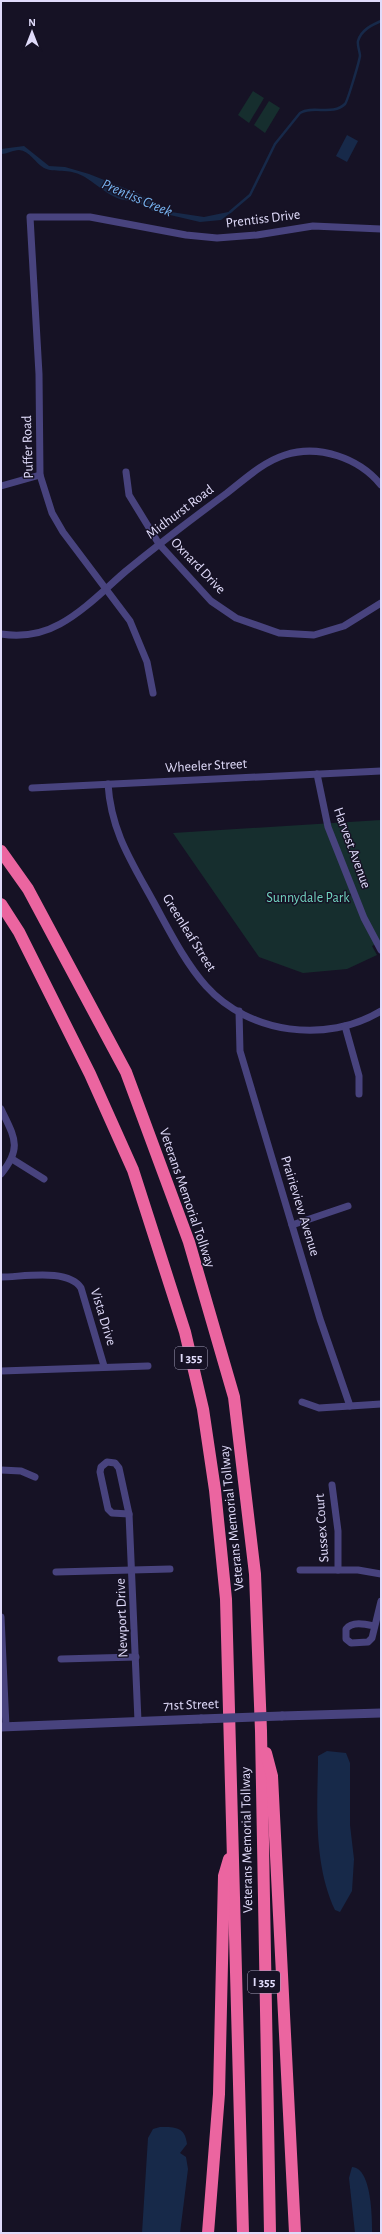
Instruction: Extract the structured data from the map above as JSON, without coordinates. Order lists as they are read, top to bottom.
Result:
{
  "streets": {
    "highway": ["Veterans Memorial Tollway", "I 355"],
    "street": [
      "Prentiss Drive",
      "Puffer Road",
      "Midhurst Road",
      "Oxnard Drive",
      "Wheeler Street",
      "Harvest Avenue",
      "Greenleaf Street",
      "Prairieview Avenue",
      "Vista Drive",
      "Sussex Court",
      "Newport Drive",
      "71st Street"
    ]
  },
  "crossings": [
    ["Prentiss Drive", "Puffer Road"],
    ["Puffer Road", "Midhurst Road"],
    ["Midhurst Road", "Oxnard Drive"],
    ["Wheeler Street", "Harvest Avenue"],
    ["Wheeler Street", "Greenleaf Street"],
    ["Greenleaf Street", "Prairieview Avenue"],
    ["Newport Drive", "71st Street"]
  ],
  "water": ["Prentiss Creek"],
  "parks": ["Sunnydale Park"],
  "north": "top"
}
